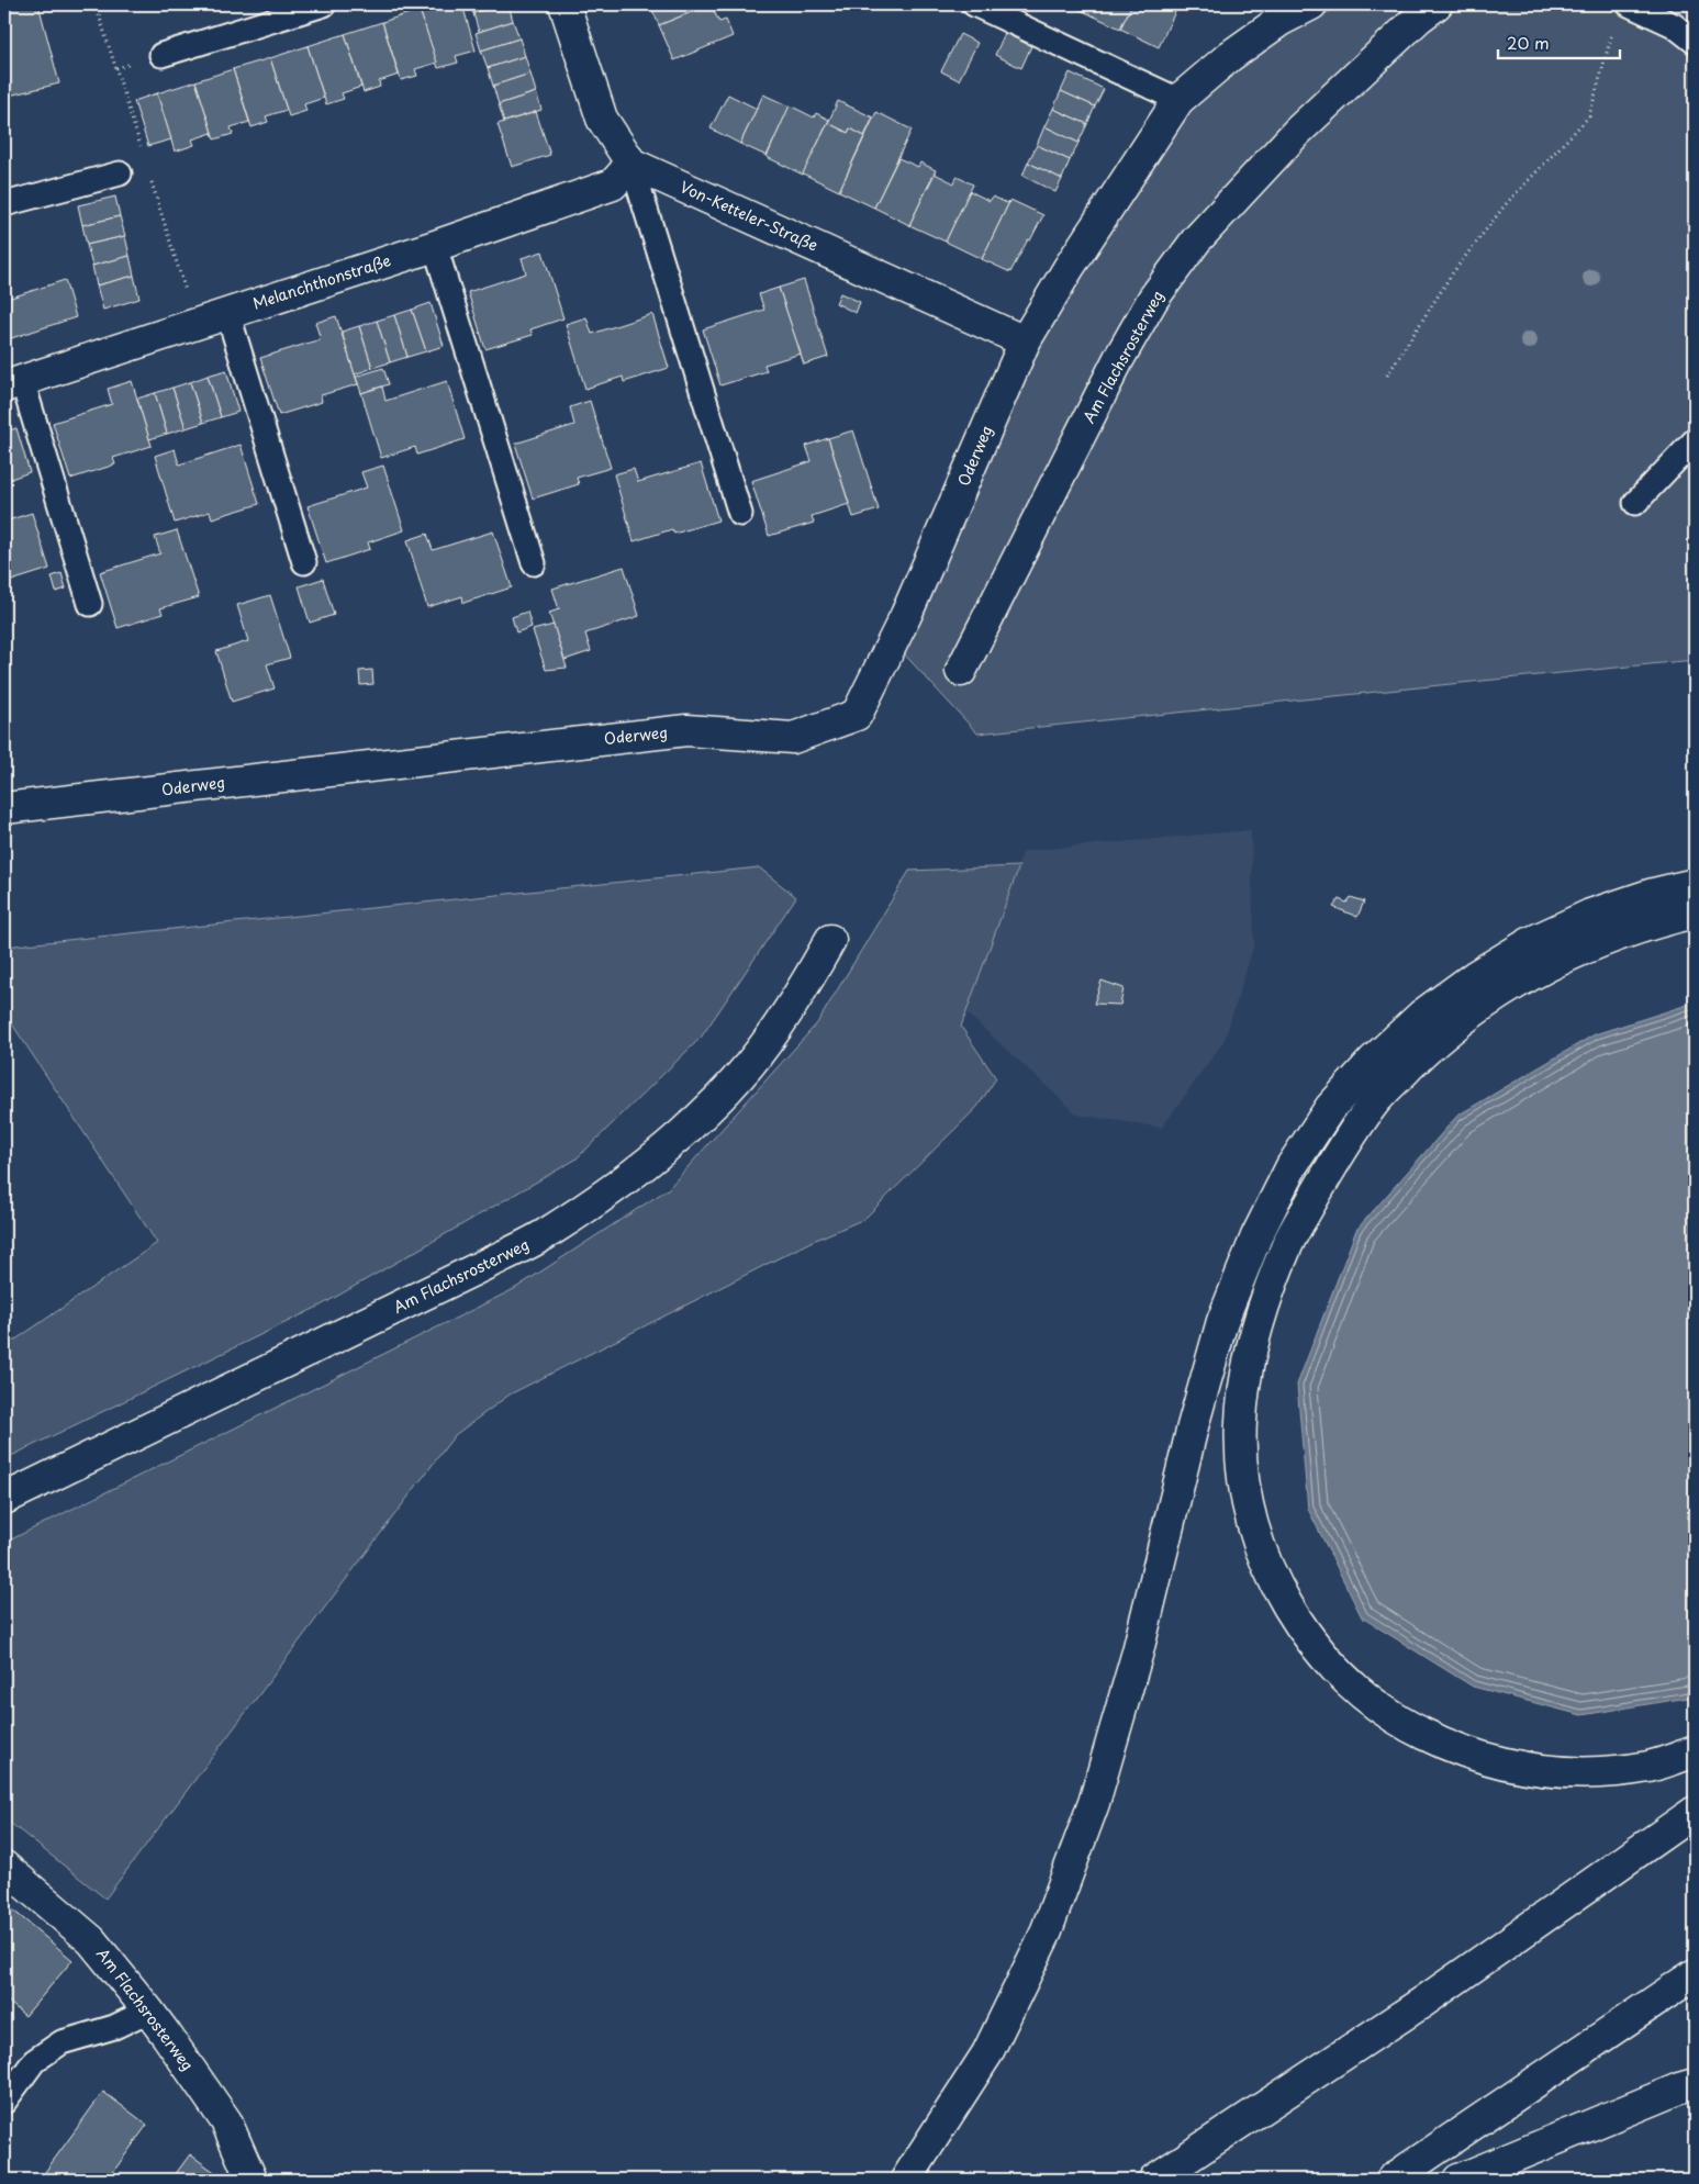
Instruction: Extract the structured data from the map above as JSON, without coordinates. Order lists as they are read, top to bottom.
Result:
{
  "streets": {
    "main road": [
      "Von-Ketteler-Straße",
      "Melanchthonstraße",
      "Am Flachsrosterweg",
      "Oderweg"
    ]
  },
  "crossings": [
    ["Von-Ketteler-Straße", "Melanchthonstraße"],
    ["Von-Ketteler-Straße", "Oderweg"]
  ],
  "scale_bar": "20 m"
}
